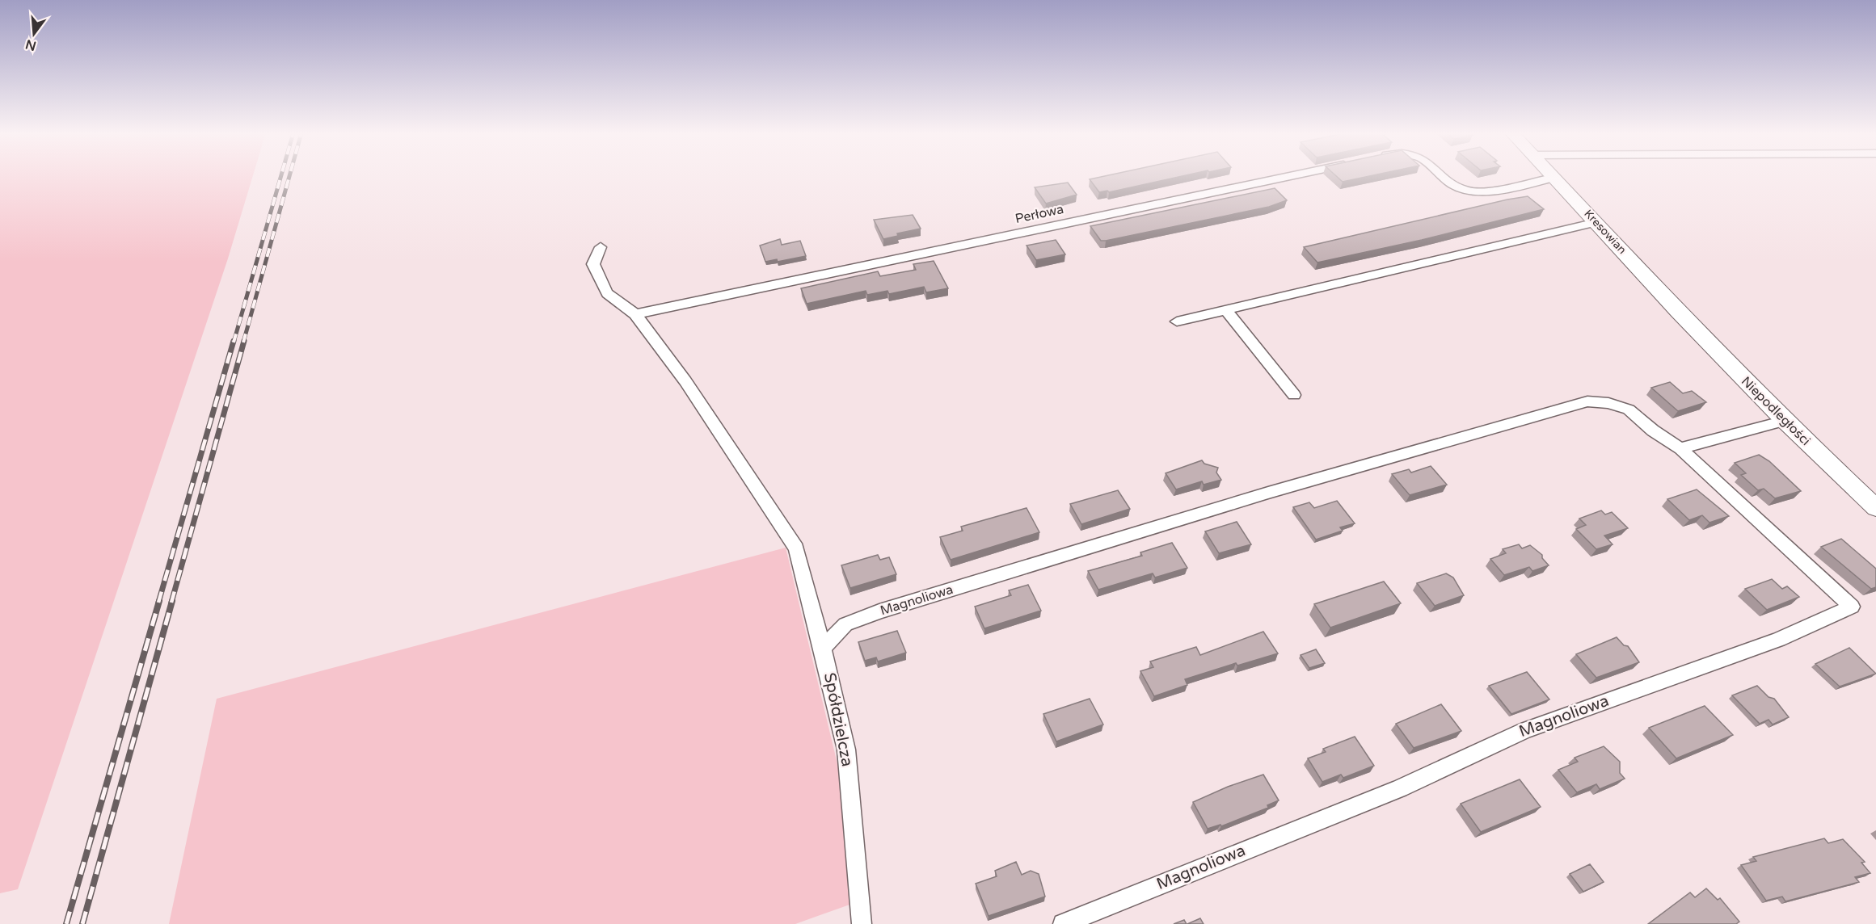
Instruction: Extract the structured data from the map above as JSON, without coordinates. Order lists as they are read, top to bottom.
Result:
{
  "streets": {
    "street": [
      "Perłowa",
      "Kresowian",
      "Niepodległości",
      "Magnoliowa",
      "Spółdzielcza"
    ]
  },
  "crossings": [
    ["Perłowa", "Spółdzielcza"],
    ["Kresowian", "Niepodległości"],
    ["Magnoliowa", "Spółdzielcza"]
  ],
  "north": "bottom"
}
